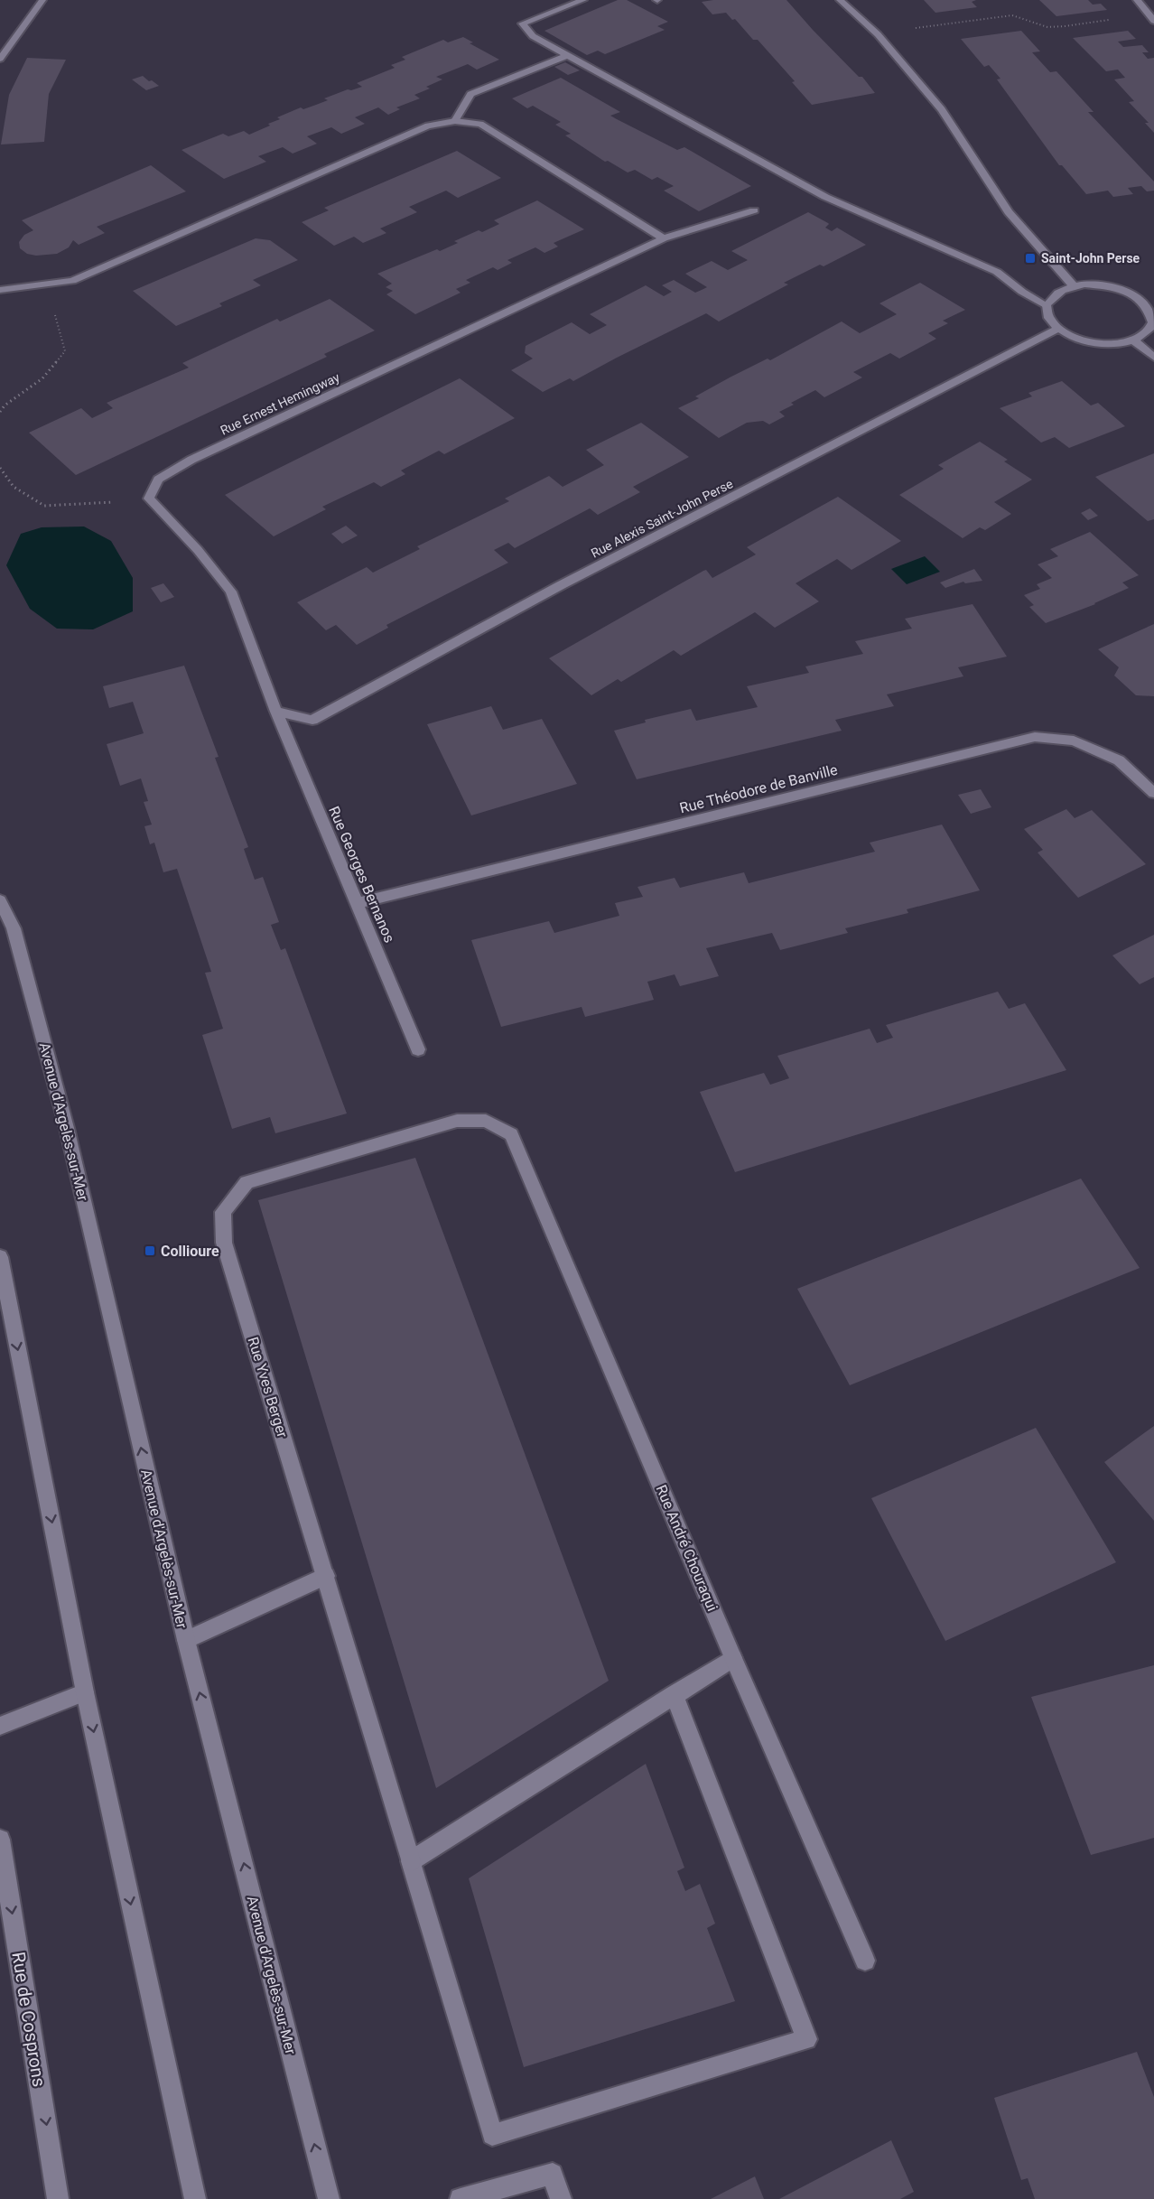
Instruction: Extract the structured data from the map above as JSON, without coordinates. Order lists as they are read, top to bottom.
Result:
{
  "streets": {
    "street": [
      "Rue Ernest Hemingway",
      "Rue Alexis Saint-John Perse",
      "Rue Théodore de Banville",
      "Rue Georges Bernanos",
      "Avenue d'Argelès-sur-Mer",
      "Rue Yves Berger",
      "Rue André Chouraqui",
      "Rue de Cosprons"
    ]
  },
  "crossings": [
    ["Rue Alexis Saint-John Perse", "Rue Georges Bernanos"],
    ["Rue Théodore de Banville", "Rue Georges Bernanos"],
    ["Rue Yves Berger", "Rue André Chouraqui"]
  ],
  "places": {
    "transit": ["Saint-John Perse", "Collioure"]
  }
}
